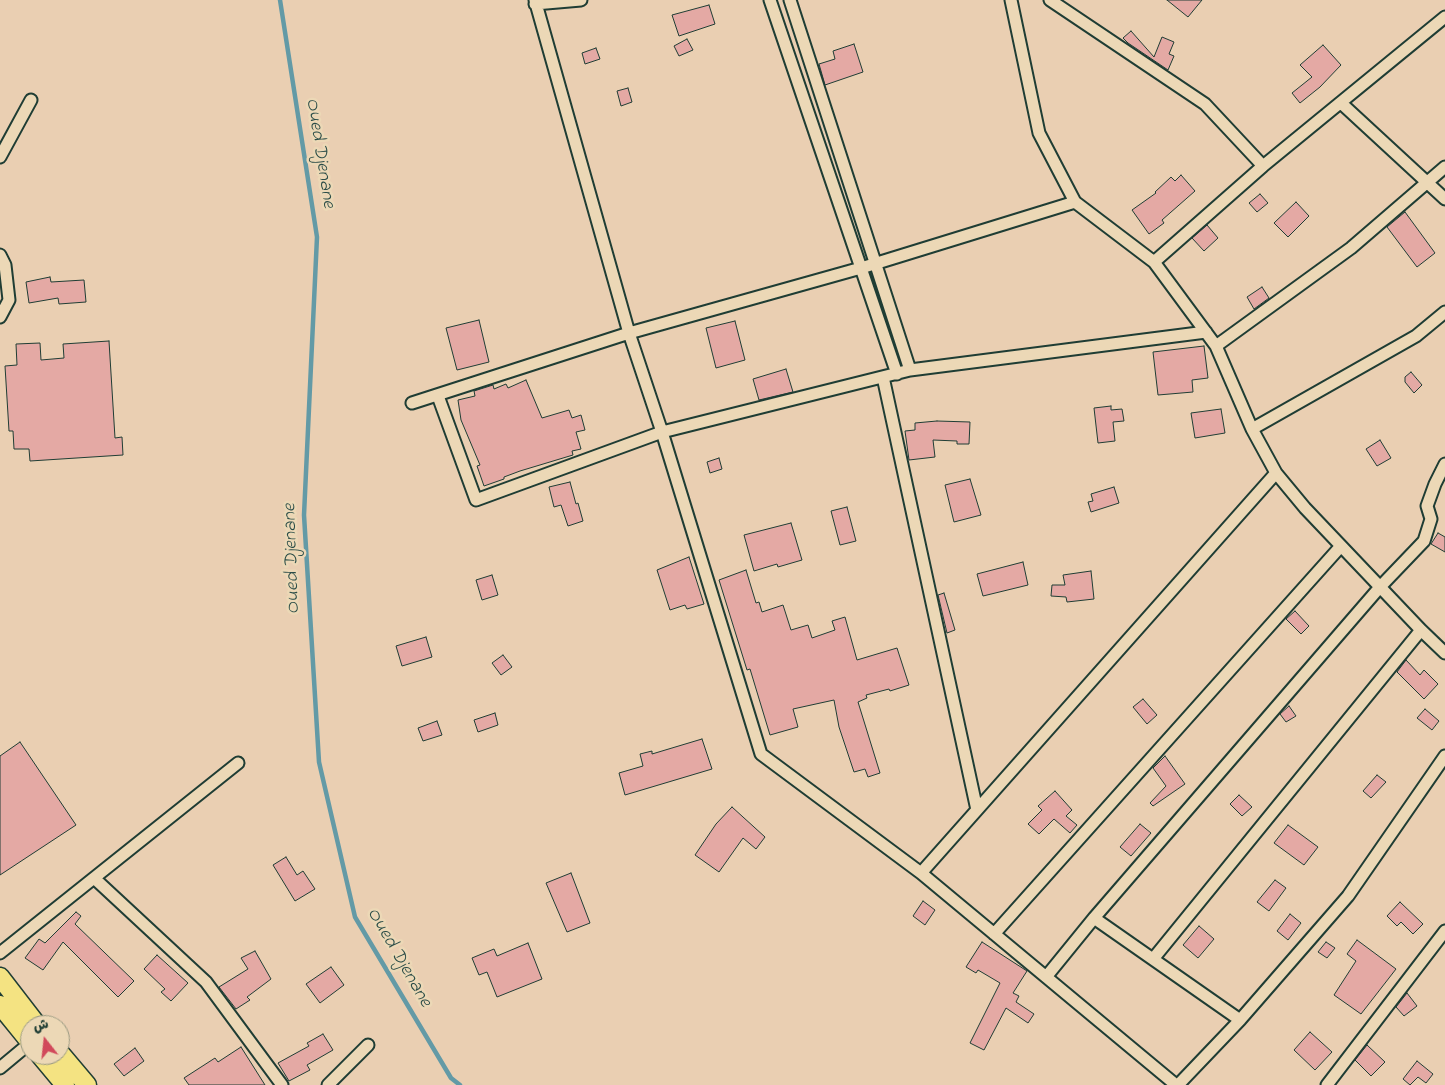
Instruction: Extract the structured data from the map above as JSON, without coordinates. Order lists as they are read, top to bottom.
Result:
{
  "water": ["Oued Djenane"],
  "north": "top"
}
